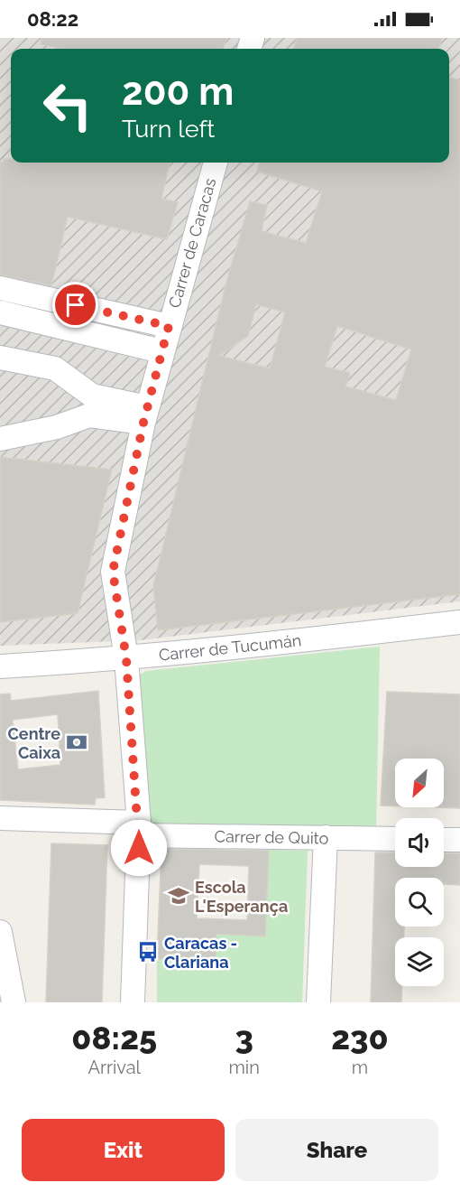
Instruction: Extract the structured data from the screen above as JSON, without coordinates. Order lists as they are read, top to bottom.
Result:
{
  "streets": {
    "street": ["Carrer de Caracas", "Carrer de Tucumán", "Carrer de Quito"]
  },
  "crossings": [
    ["Carrer de Caracas", "Carrer de Tucumán"],
    ["Carrer de Caracas", "Carrer de Quito"]
  ],
  "places": {
    "bank": ["Centre Caixa"],
    "school or university": ["Escola L'Esperança"],
    "bus stop": ["Caracas - Clariana"]
  },
  "north": "bottom left",
  "page": {
    "status": "08:22",
    "turn": ["200 m", "Turn left"],
    "eta": [
      "08:25",
      "Arrival",
      "3",
      "min",
      "230",
      "m"
    ],
    "buttons": ["Exit", "Share"]
  }
}
